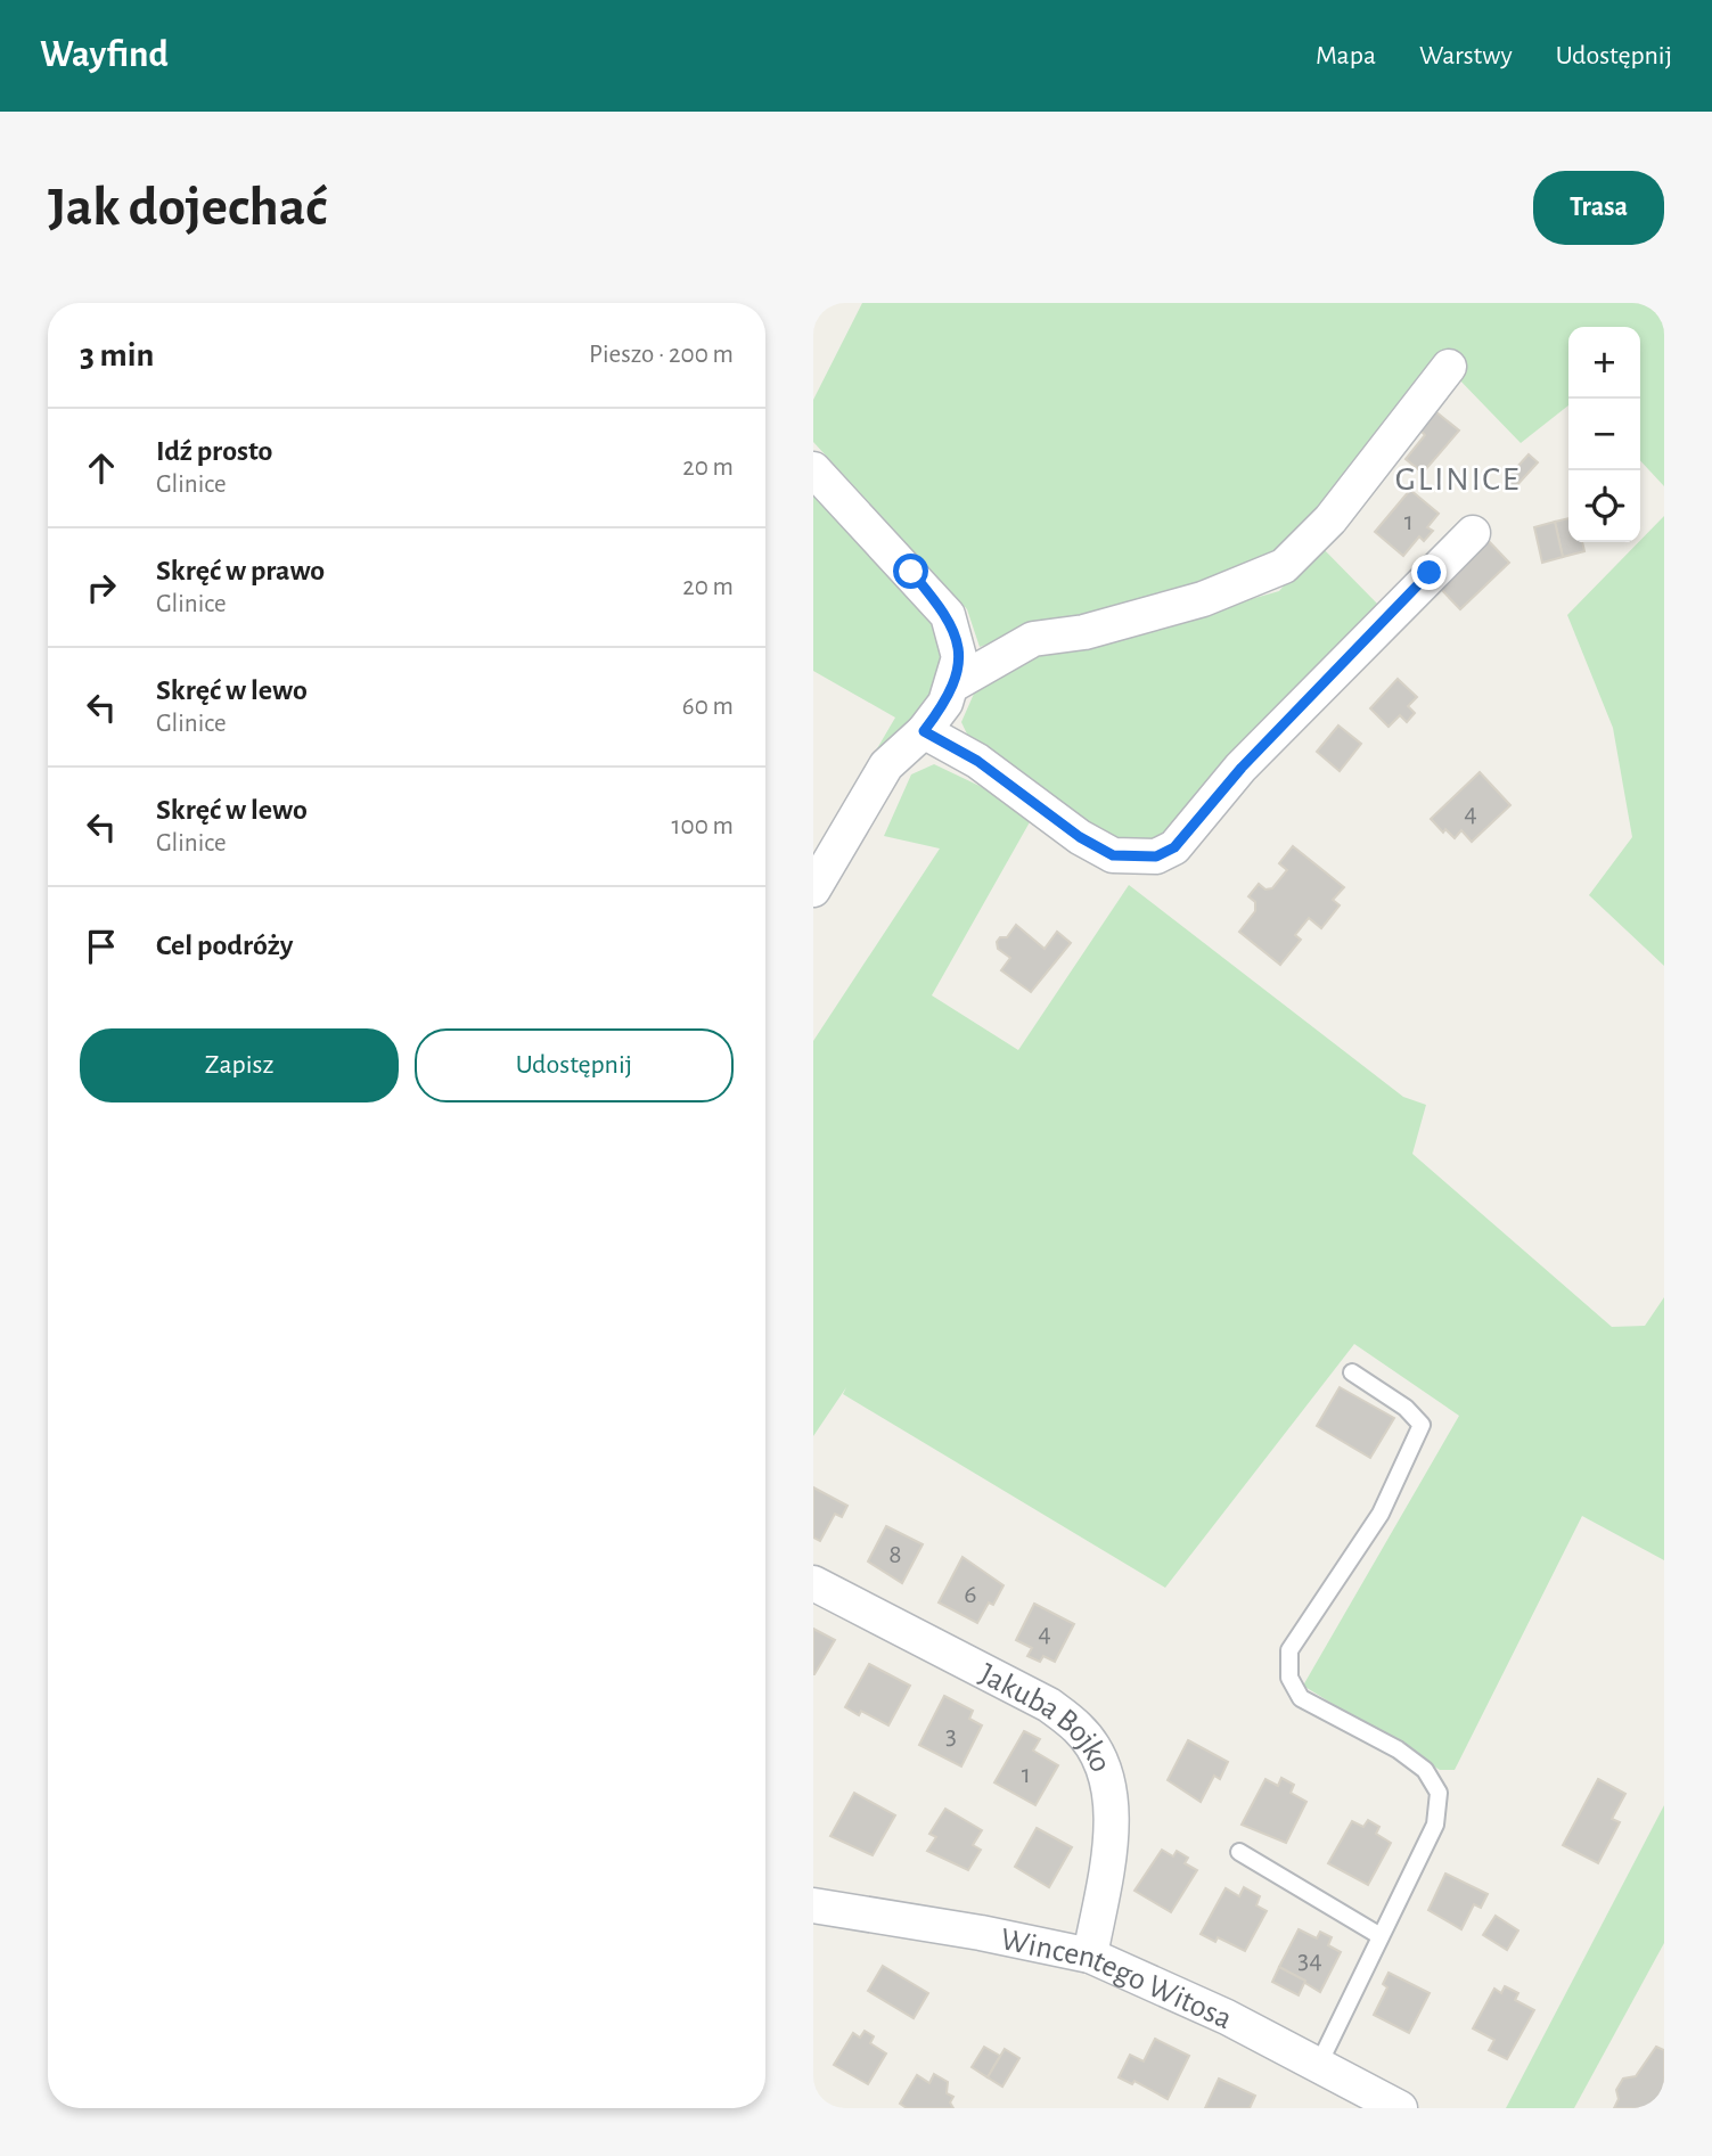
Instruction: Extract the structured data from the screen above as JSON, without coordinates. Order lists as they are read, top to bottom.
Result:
{
  "streets": {
    "street": ["Jakuba Bojko", "Wincentego Witosa"]
  },
  "crossings": [
    ["Jakuba Bojko", "Wincentego Witosa"]
  ],
  "districts": ["GLINICE"],
  "house_numbers": [
    "1",
    "4",
    "8",
    "6",
    "4",
    "3",
    "1",
    "34"
  ],
  "page": {
    "header": "Wayfind",
    "nav": ["Mapa", "Warstwy", "Udostępnij"],
    "buttons": [
      "Trasa",
      ["Zapisz", "Udostępnij"]
    ],
    "title": "Jak dojechać",
    "heading": ["3 min", "Pieszo · 200 m"],
    "map_buttons": ["+", "−"],
    "list": [
      ["Idź prosto", "Glinice", "20 m"],
      ["Skręć w prawo", "Glinice", "20 m"],
      ["Skręć w lewo", "Glinice", "60 m"],
      ["Skręć w lewo", "Glinice", "100 m"],
      "Cel podróży"
    ]
  }
}
